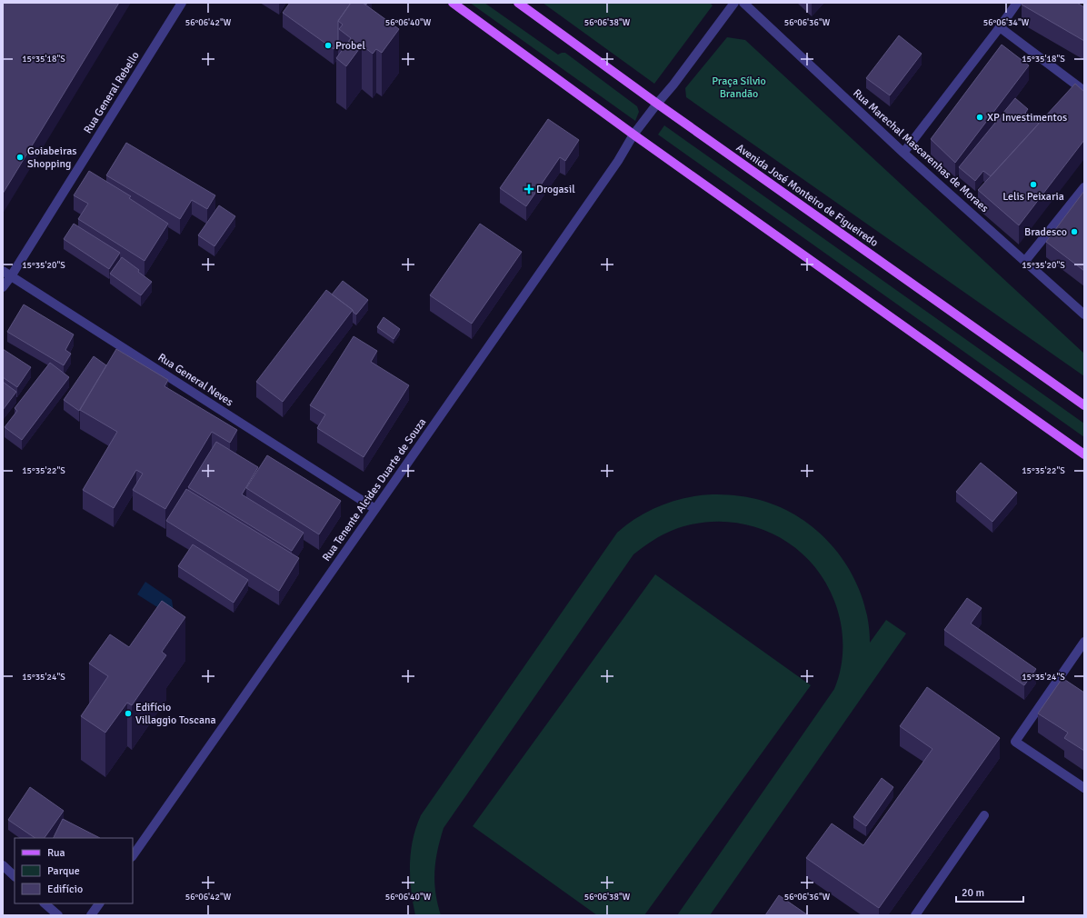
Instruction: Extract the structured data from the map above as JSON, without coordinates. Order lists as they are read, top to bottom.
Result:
{
  "streets": {
    "main road": ["Avenida José Monteiro de Figueiredo"],
    "street": [
      "Rua General Rebello",
      "Rua Marechal Mascarenhas de Moraes",
      "Rua General Neves",
      "Rua Tenente Alcides Duarte de Souza"
    ]
  },
  "crossings": [
    ["Rua General Rebello", "Rua General Neves"],
    ["Avenida José Monteiro de Figueiredo", "Rua Tenente Alcides Duarte de Souza"],
    ["Rua General Neves", "Rua Tenente Alcides Duarte de Souza"]
  ],
  "parks": ["Praça Sílvio Brandão"],
  "places": {
    "other": [
      "Probel",
      "XP Investimentos",
      "Goiabeiras Shopping",
      "Lelis Peixaria",
      "Bradesco",
      "Edifício Villaggio Toscana"
    ],
    "health": ["Drogasil"]
  },
  "legend": ["Rua", "Parque", "Edifício"],
  "scale_bar": "20 m",
  "coordinates": [
    "56°06'42\"W",
    "56°06'40\"W",
    "56°06'38\"W",
    "56°06'36\"W",
    "56°06'34\"W",
    "15°35'18\"S",
    "15°35'20\"S",
    "15°35'22\"S",
    "15°35'24\"S"
  ]
}
